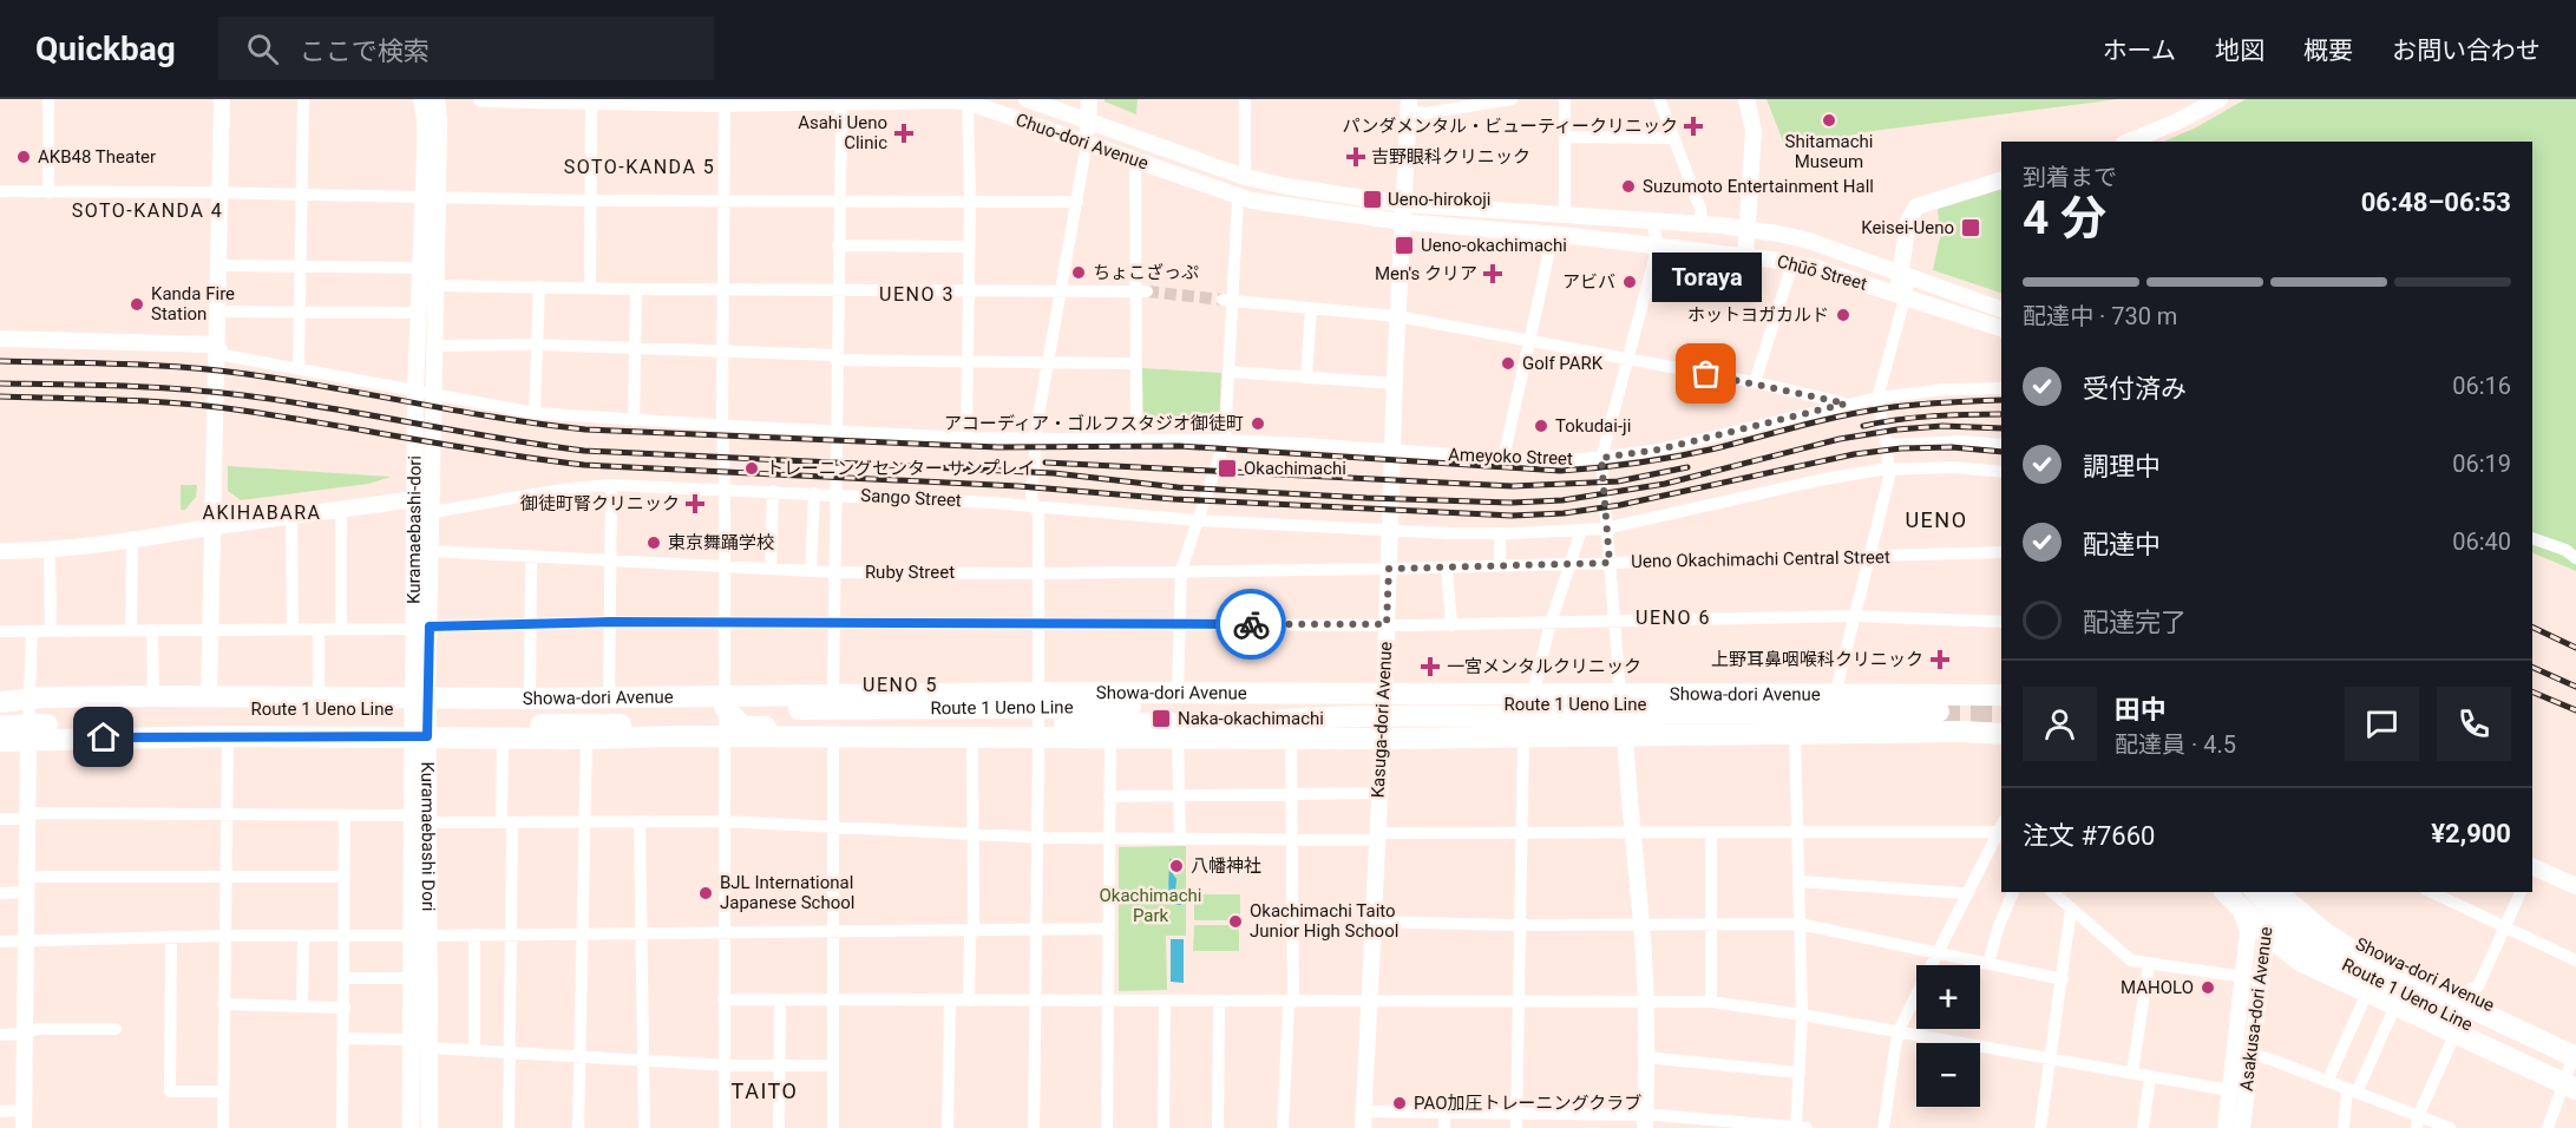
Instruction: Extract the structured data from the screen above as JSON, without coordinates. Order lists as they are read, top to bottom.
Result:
{
  "streets": {
    "highway": ["Showa-dori Avenue", "Route 1 Ueno Line"],
    "main road": [
      "Chuo-dori Avenue",
      "Chūō Street",
      "Kuramaebashi-dori",
      "Kasuga-dori Avenue",
      "Kuramaebashi Dori",
      "Asakusa-dori Avenue"
    ],
    "street": [
      "Ameyoko Street",
      "Sango Street",
      "Ueno Okachimachi Central Street",
      "Ruby Street"
    ]
  },
  "crossings": [
    ["Chuo-dori Avenue", "Chūō Street"],
    ["Chuo-dori Avenue", "Kasuga-dori Avenue"],
    ["Chūō Street", "Kasuga-dori Avenue"],
    ["Ameyoko Street", "Kuramaebashi-dori"],
    ["Ameyoko Street", "Kasuga-dori Avenue"],
    ["Sango Street", "Kuramaebashi-dori"],
    ["Sango Street", "Kasuga-dori Avenue"],
    ["Kuramaebashi-dori", "Ruby Street"],
    ["Kuramaebashi-dori", "Showa-dori Avenue"],
    ["Kuramaebashi-dori", "Kuramaebashi Dori"],
    ["Ueno Okachimachi Central Street", "Ruby Street"],
    ["Ueno Okachimachi Central Street", "Kasuga-dori Avenue"],
    ["Ruby Street", "Kasuga-dori Avenue"],
    ["Showa-dori Avenue", "Route 1 Ueno Line"],
    ["Showa-dori Avenue", "Kasuga-dori Avenue"]
  ],
  "districts": [
    "SOTO-KANDA 5",
    "SOTO-KANDA 4",
    "UENO 3",
    "AKIHABARA",
    "UENO",
    "UENO 6",
    "UENO 5",
    "TAITO"
  ],
  "parks": ["Okachimachi Park"],
  "places": {
    "other": [
      "Shitamachi Museum",
      "AKB48 Theater",
      "Suzumoto Entertainment Hall",
      "ちょこざっぷ",
      "アビバ",
      "Kanda Fire Station",
      "ホットヨガカルド",
      "Golf PARK",
      "Toraya",
      "アコーディア・ゴルフスタジオ御徒町",
      "Tokudai-ji",
      "トレーニングセンター サンプレイ",
      "東京舞踊学校",
      "八幡神社",
      "BJL International Japanese School",
      "Okachimachi Taito Junior High School",
      "MAHOLO",
      "PAO加圧トレーニングクラブ"
    ],
    "health": [
      "パンダメンタル・ビューティークリニック",
      "Asahi Ueno Clinic",
      "吉野眼科クリニック",
      "Men's クリア",
      "御徒町腎クリニック",
      "上野耳鼻咽喉科クリニック",
      "一宮メンタルクリニック"
    ],
    "transit": [
      "Ueno-hirokoji",
      "Keisei-Ueno",
      "Ueno-okachimachi",
      "Okachimachi",
      "Naka-okachimachi"
    ]
  },
  "page": {
    "header": "Quickbag",
    "search": "ここで検索",
    "nav": [
      "ホーム",
      "地図",
      "概要",
      "お問い合わせ"
    ],
    "heading": ["4 分", "到着まで", "06:48–06:53"],
    "panel": [
      "田中",
      "配達員 · 4.5",
      "注文 #7660",
      "¥2,900"
    ],
    "bubble": "Toraya",
    "bar": "配達中 · 730 m",
    "list": [
      ["受付済み", "06:16"],
      ["調理中", "06:19"],
      ["配達中", "06:40"],
      "配達完了"
    ],
    "map_buttons": ["+", "−"]
  }
}
